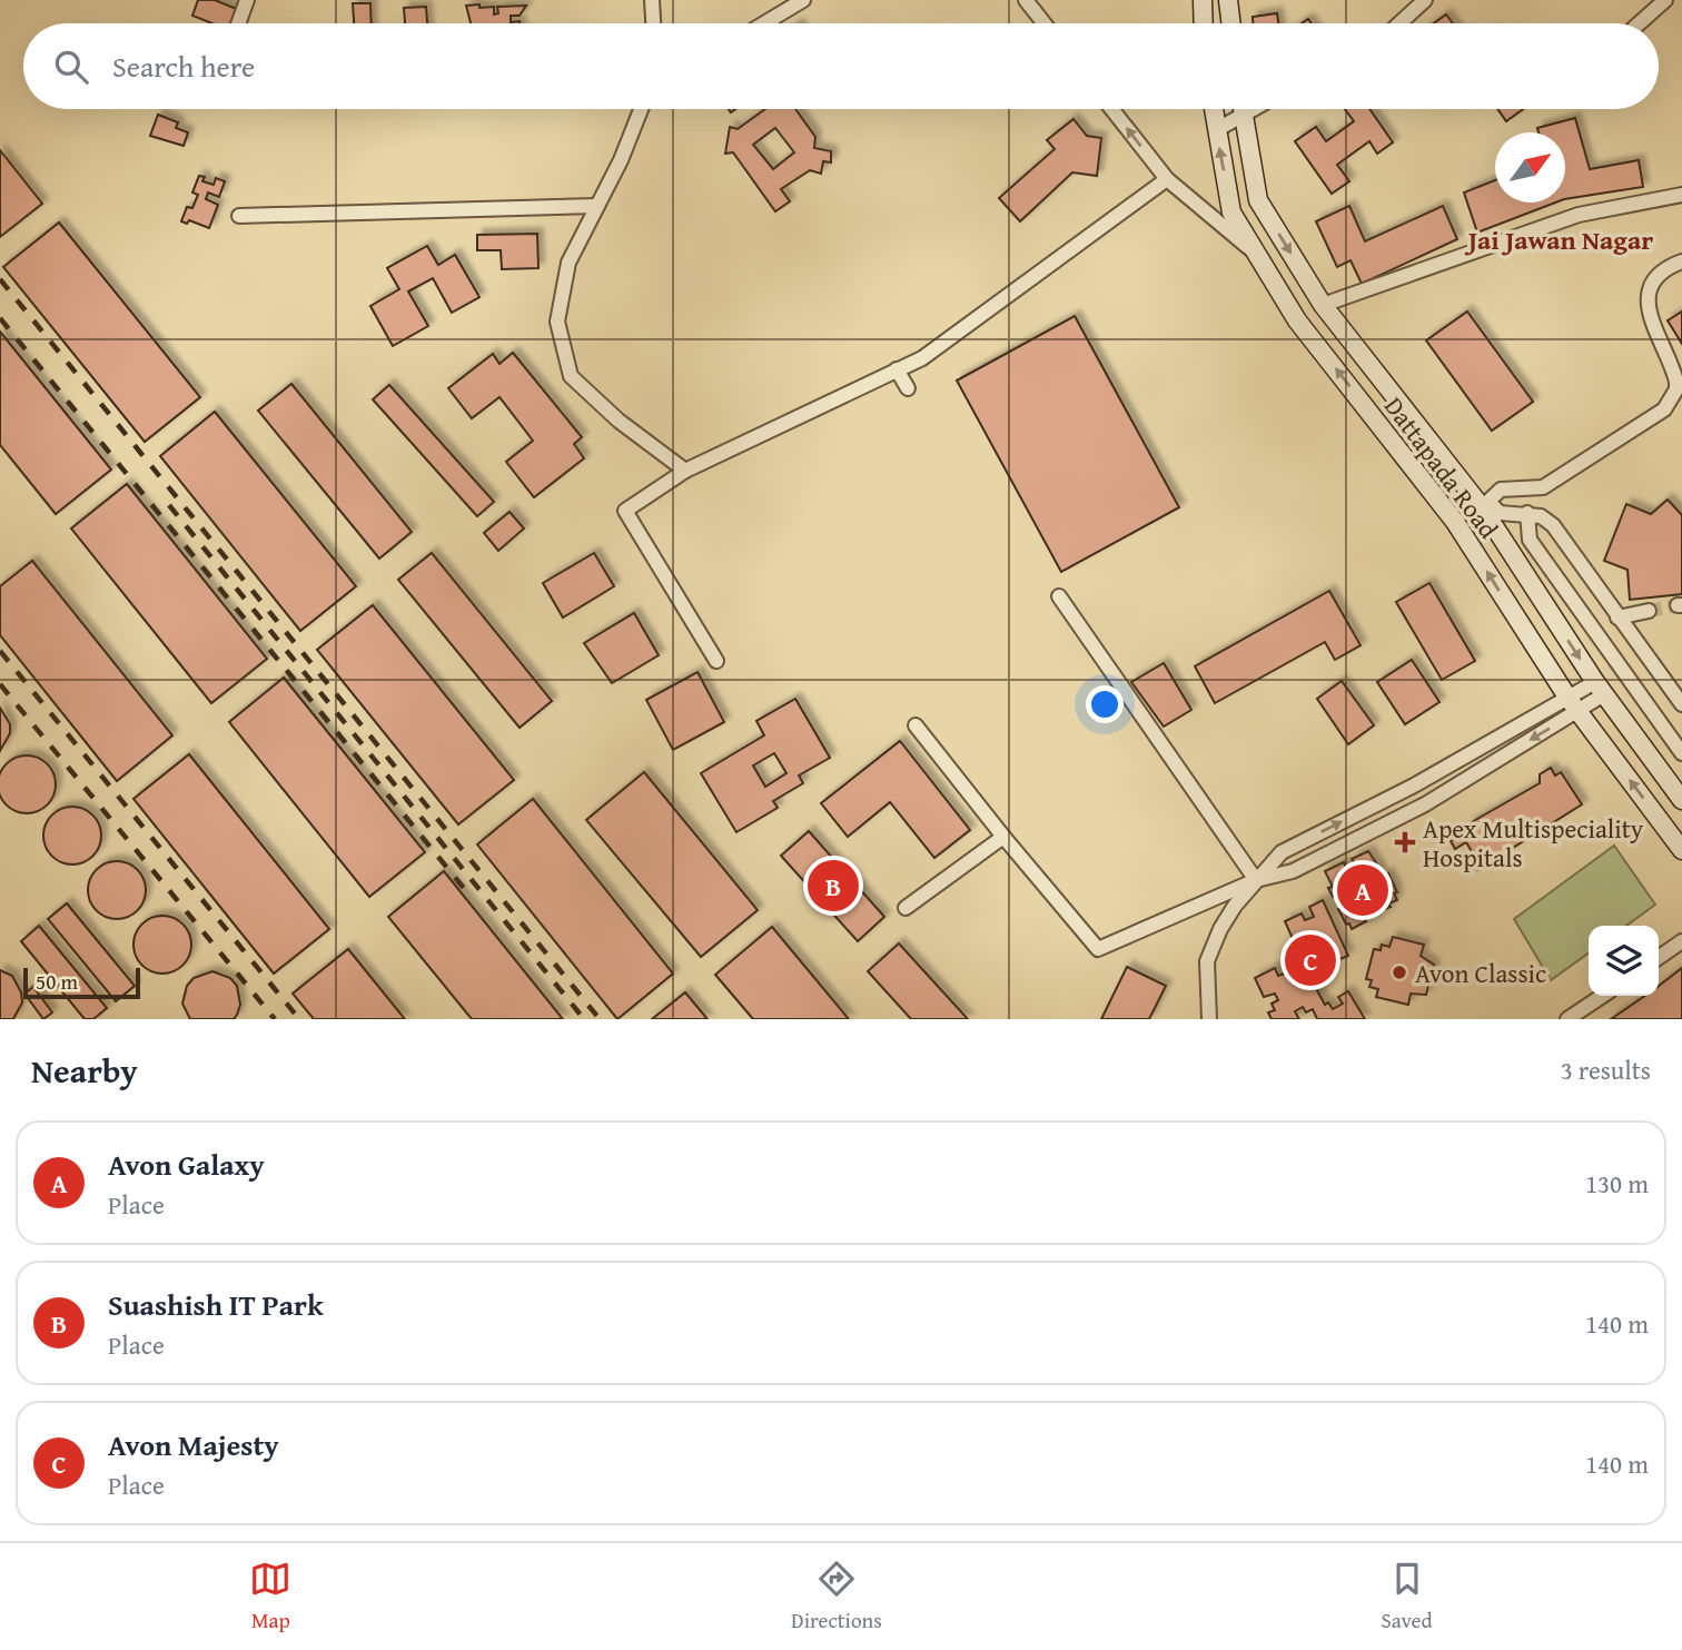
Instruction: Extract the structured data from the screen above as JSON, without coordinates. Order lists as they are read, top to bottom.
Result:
{
  "streets": {
    "main road": ["Dattapada Road"]
  },
  "districts": ["Jai Jawan Nagar"],
  "places": {
    "health": ["Apex Multispeciality Hospitals"],
    "other": ["Avon Classic"]
  },
  "scale_bar": "50 m",
  "north": "top right",
  "page": {
    "search": "Search here",
    "pins": ["B", "A", "C"],
    "scale": "50 m",
    "heading": ["Nearby", "3 results"],
    "list": [
      {
        "mark": "A",
        "name": "Avon Galaxy",
        "note": "Place",
        "value": "130 m"
      },
      {
        "mark": "B",
        "name": "Suashish IT Park",
        "note": "Place",
        "value": "140 m"
      },
      {
        "mark": "C",
        "name": "Avon Majesty",
        "note": "Place",
        "value": "140 m"
      }
    ],
    "nav": ["Map", "Directions", "Saved"]
  }
}
